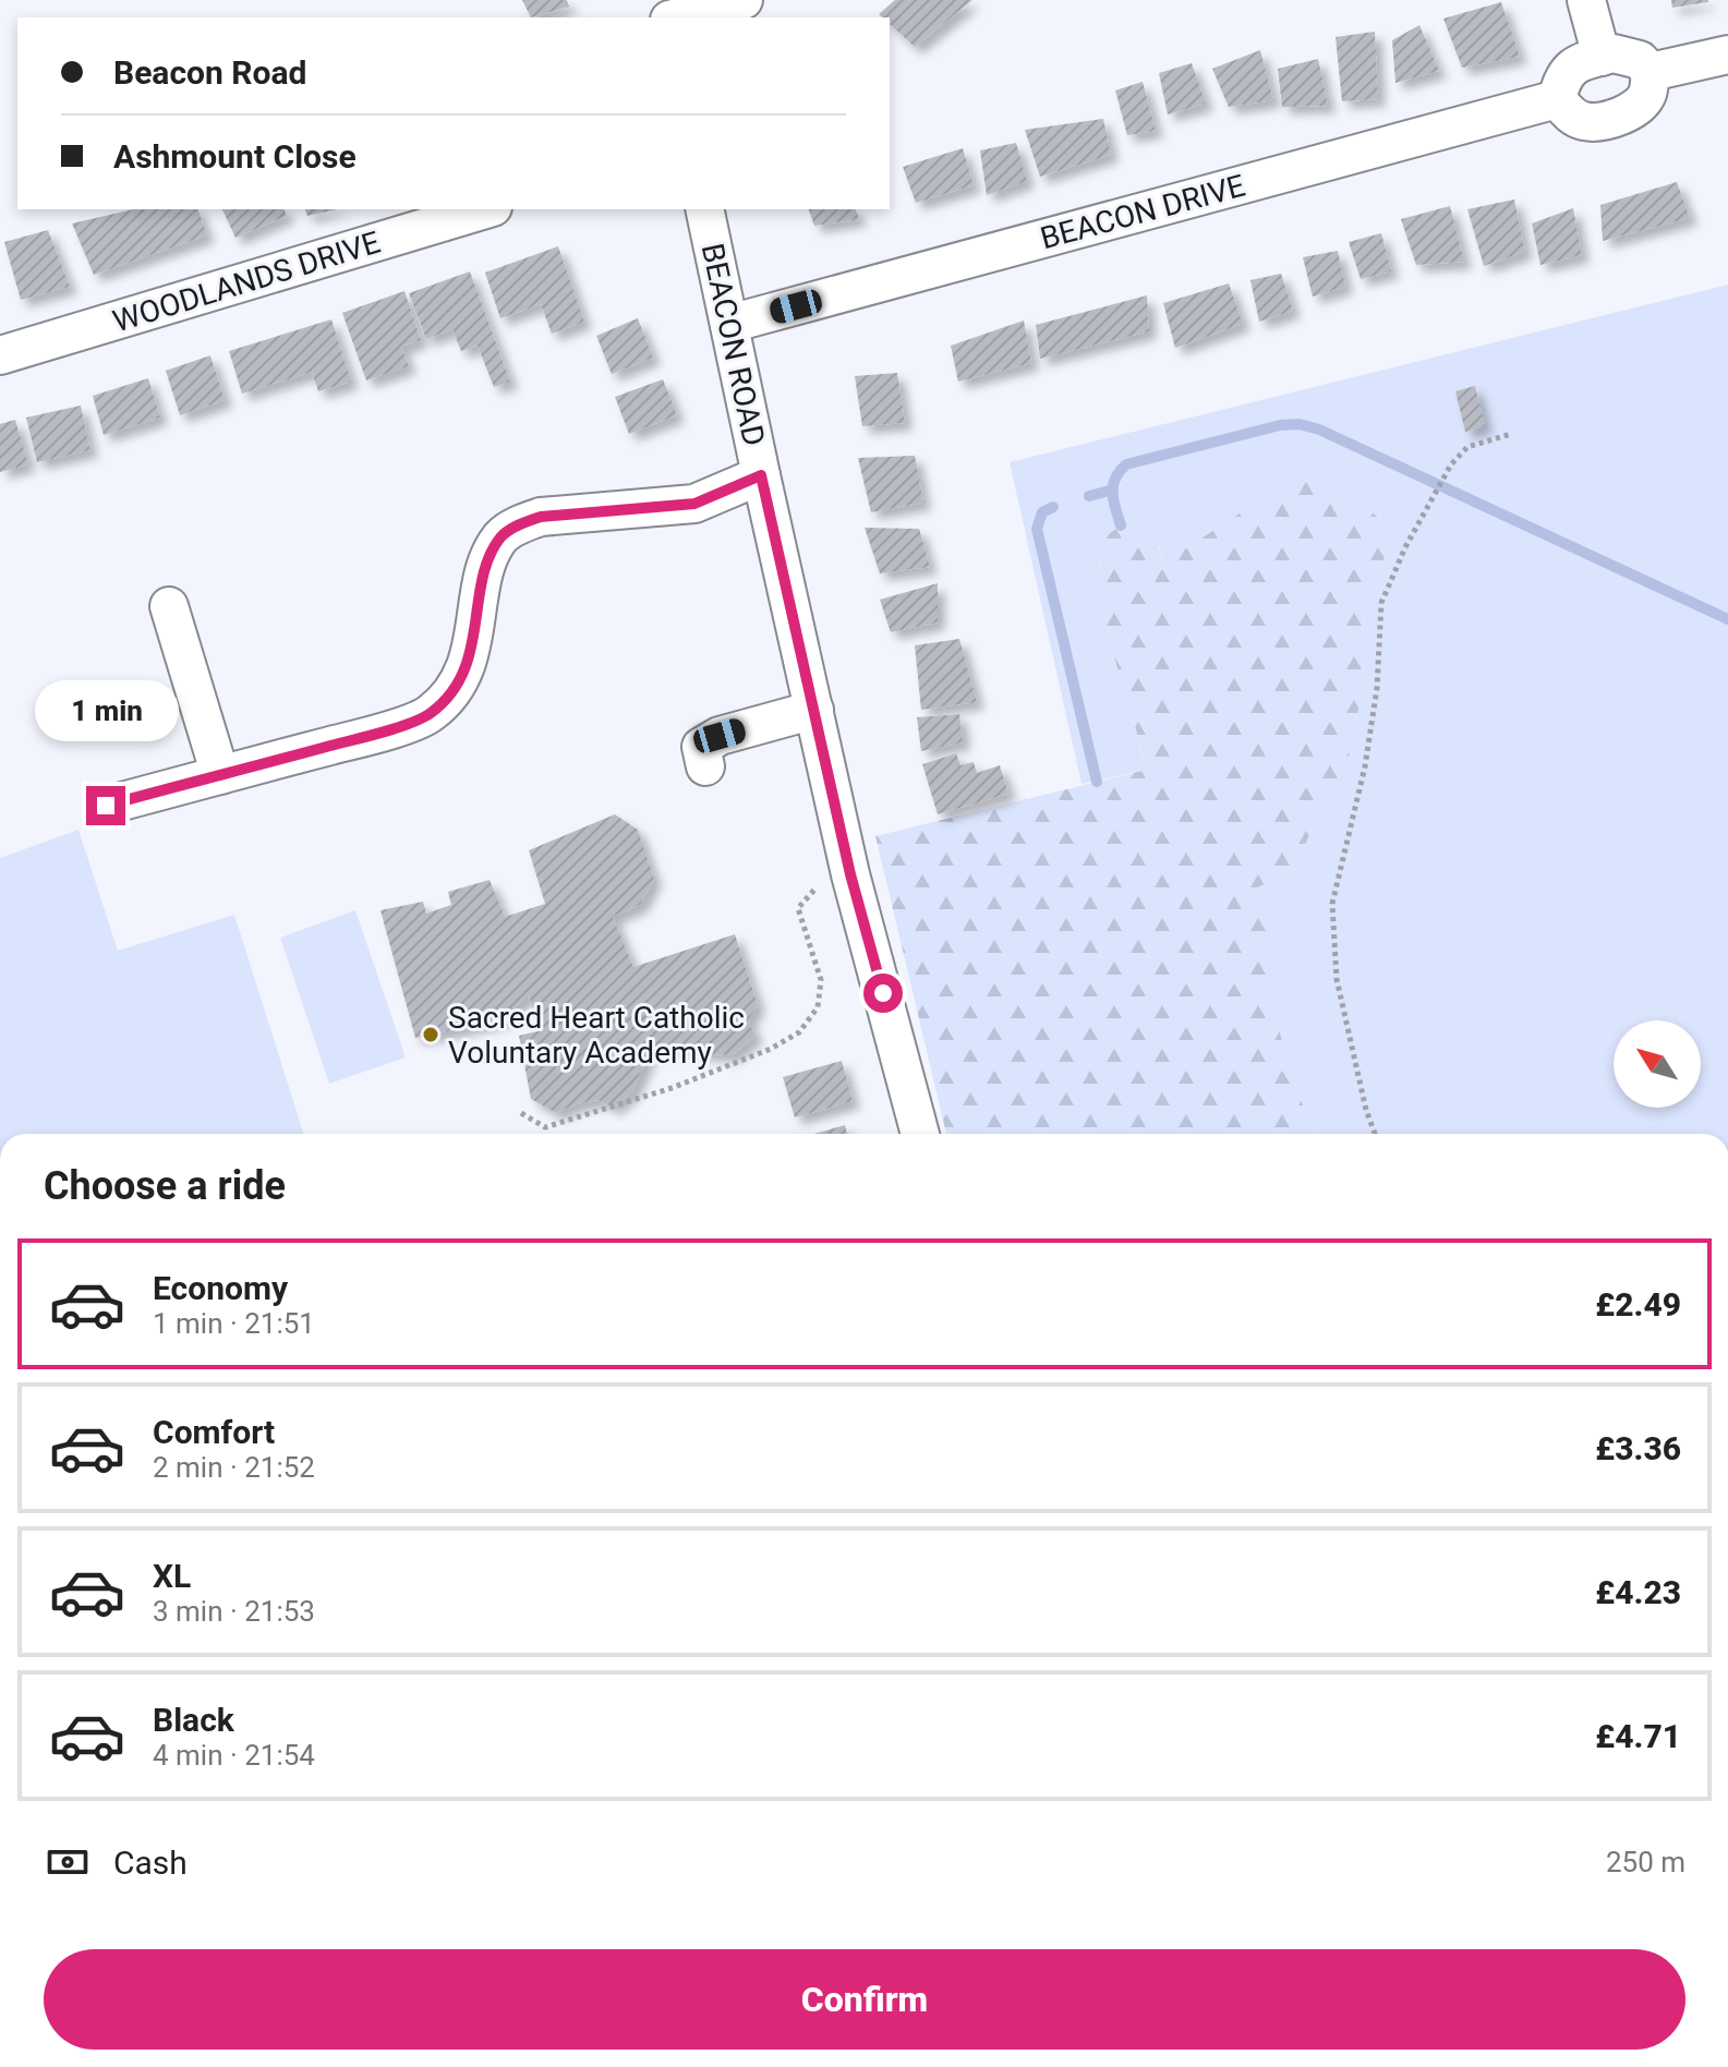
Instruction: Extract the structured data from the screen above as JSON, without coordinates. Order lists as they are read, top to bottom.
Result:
{
  "streets": {
    "street": ["BEACON DRIVE", "WOODLANDS DRIVE", "BEACON ROAD"]
  },
  "crossings": [
    ["BEACON DRIVE", "BEACON ROAD"]
  ],
  "places": ["Sacred Heart Catholic Voluntary Academy"],
  "north": "top left",
  "page": {
    "banner": ["Beacon Road", "Ashmount Close"],
    "bubble": "1 min",
    "heading": "Choose a ride",
    "list": [
      {
        "name": "Economy",
        "note": "1 min · 21:51",
        "value": "£2.49"
      },
      {
        "name": "Comfort",
        "note": "2 min · 21:52",
        "value": "£3.36"
      },
      {
        "name": "XL",
        "note": "3 min · 21:53",
        "value": "£4.23"
      },
      {
        "name": "Black",
        "note": "4 min · 21:54",
        "value": "£4.71"
      }
    ],
    "pay": ["Cash", "250 m"],
    "buttons": "Confirm"
  }
}
